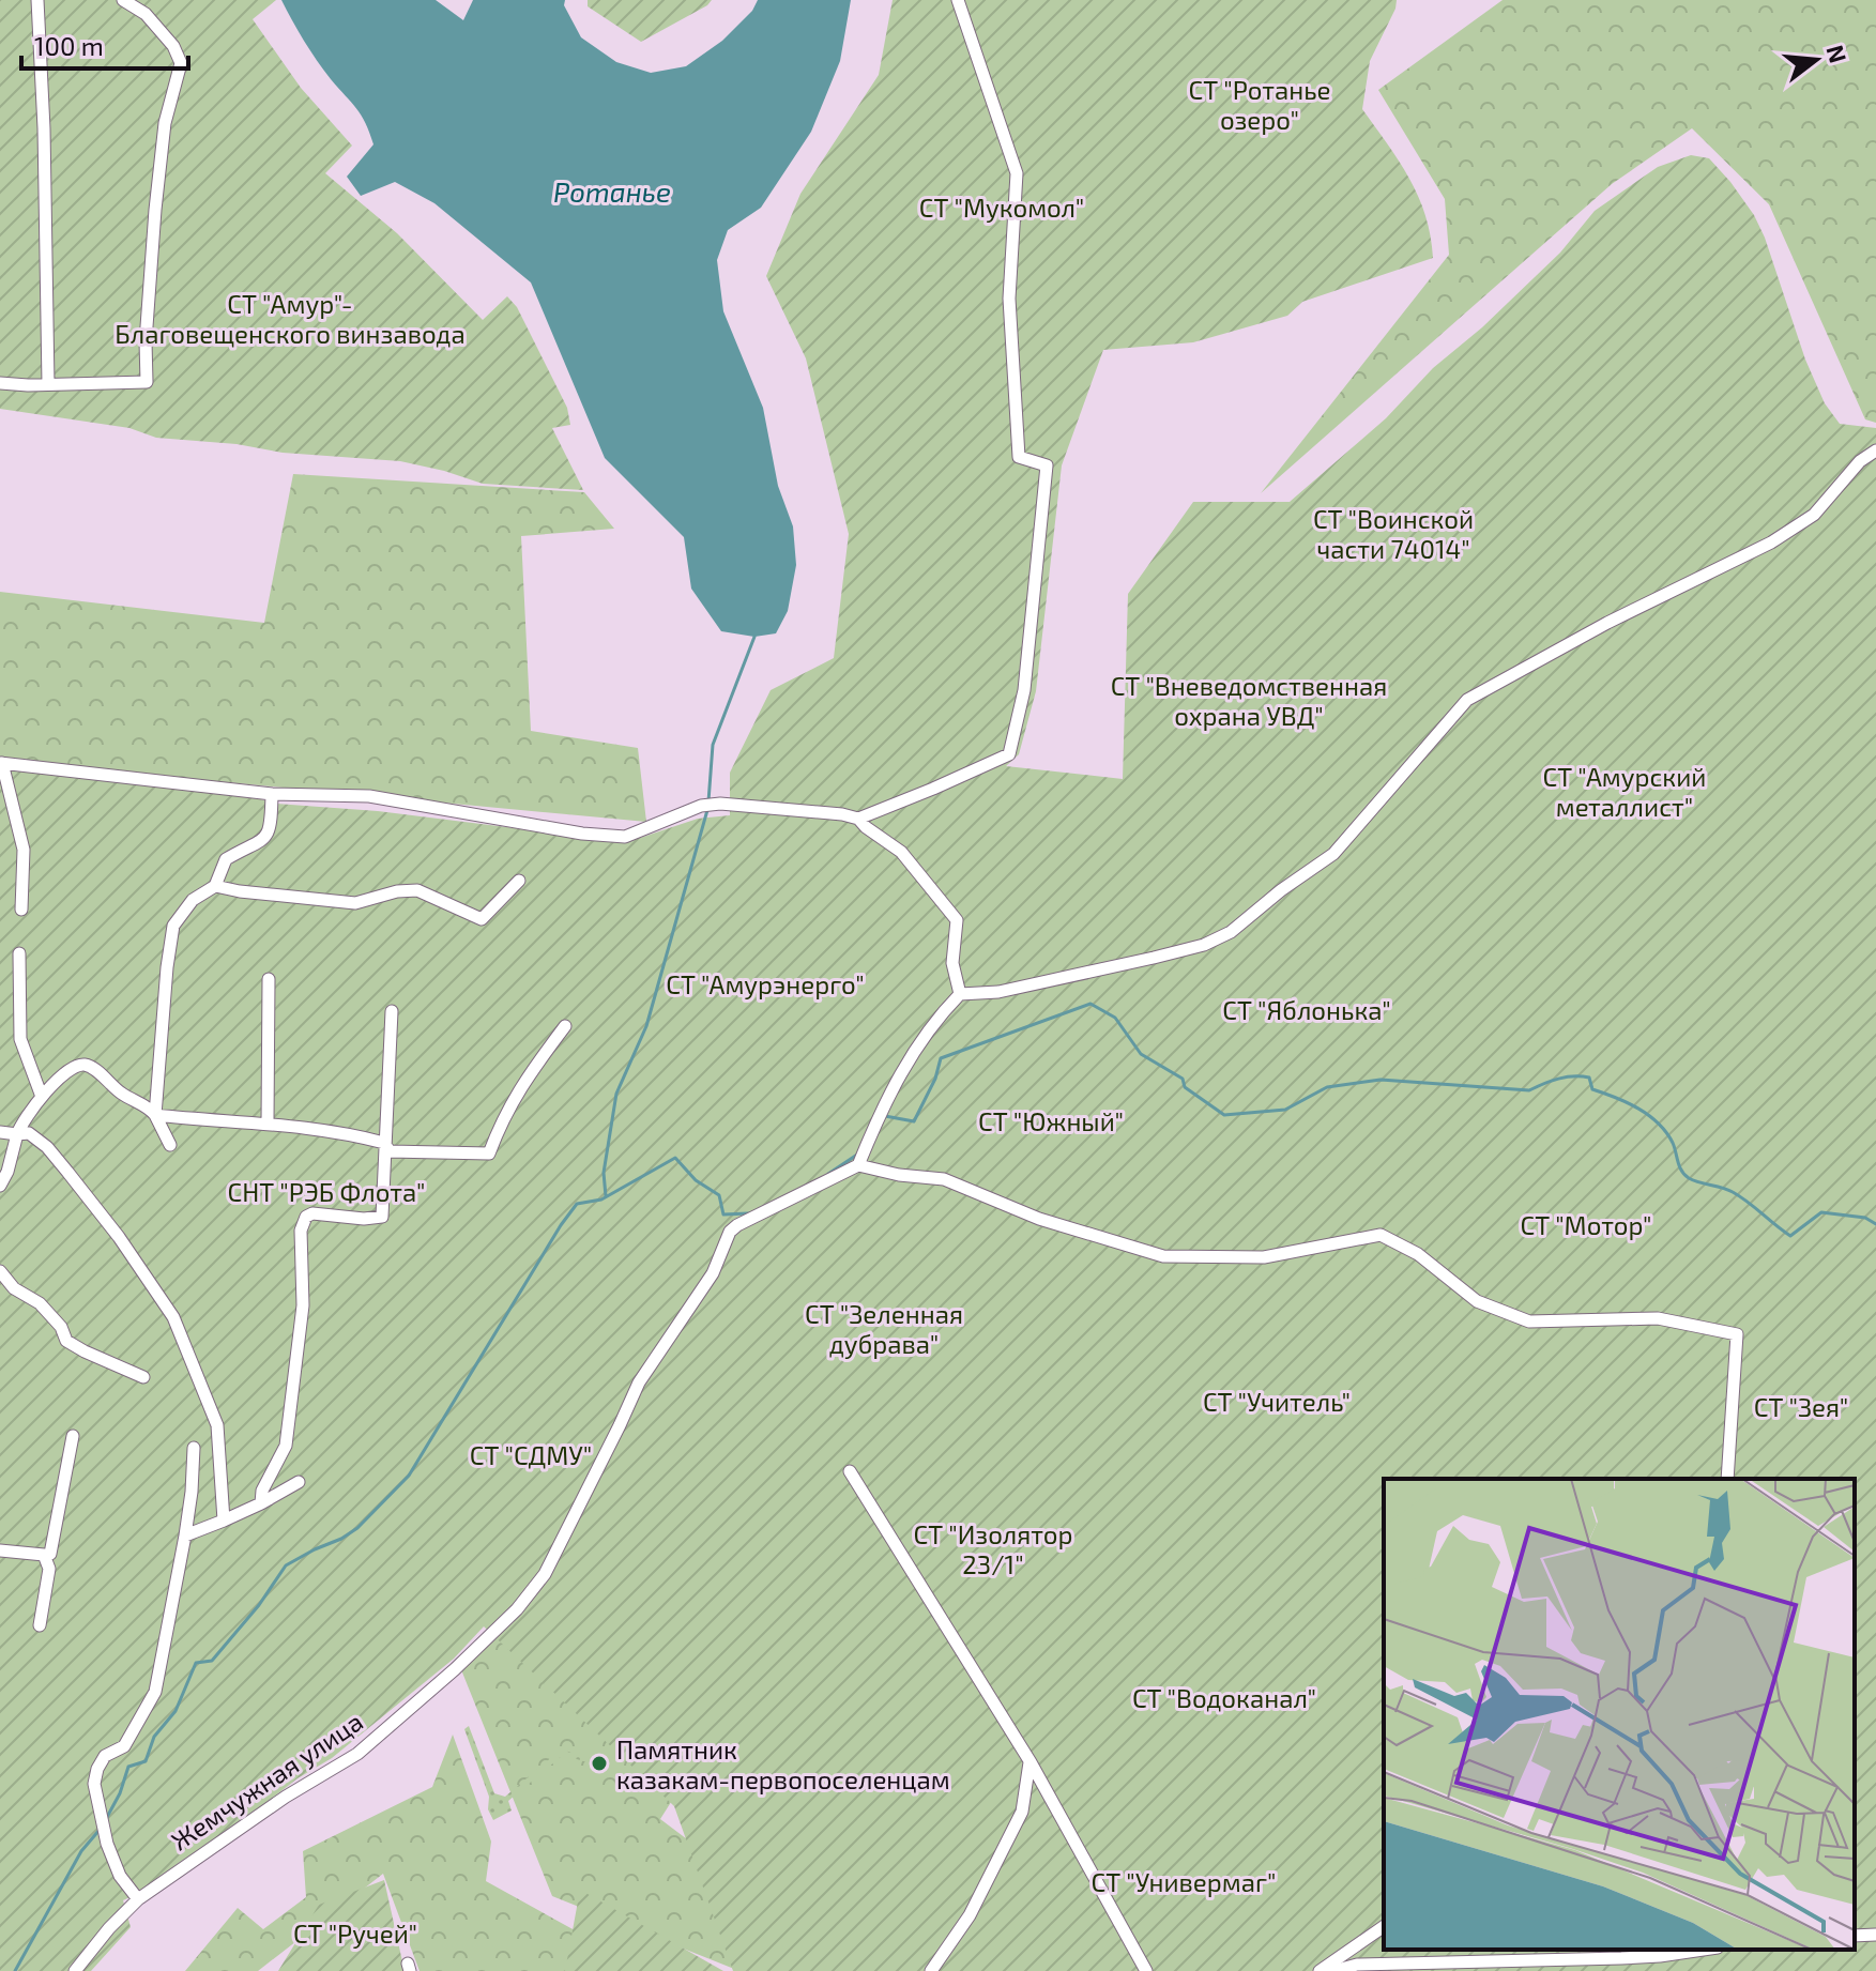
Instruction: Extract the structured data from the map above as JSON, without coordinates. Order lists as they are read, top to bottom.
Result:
{
  "streets": {
    "street": ["Жемчужная улица"]
  },
  "water": ["Ротанье"],
  "parks": [
    "СТ \"Ротанье озеро\"",
    "СТ \"Мукомол\"",
    "СТ \"Амур\"- Благовещенского винзавода",
    "СТ \"Воинской части 74014\"",
    "СТ \"Вневедомственная охрана УВД\"",
    "СТ \"Амурский металлист\"",
    "СТ \"Амурэнерго\"",
    "СТ \"Яблонька\"",
    "СТ \"Южный\"",
    "СНТ \"РЭБ Флота\"",
    "СТ \"Мотор\"",
    "СТ \"Зеленная дубрава\"",
    "СТ \"Учитель\"",
    "СТ \"Зея\"",
    "СТ \"СДМУ\"",
    "СТ \"Изолятор 23/1\"",
    "СТ \"Водоканал\"",
    "СТ \"Универмаг\"",
    "СТ \"Ручей\""
  ],
  "places": ["Памятник казакам-первопоселенцам"],
  "scale_bar": "100 m",
  "north": "right"
}
